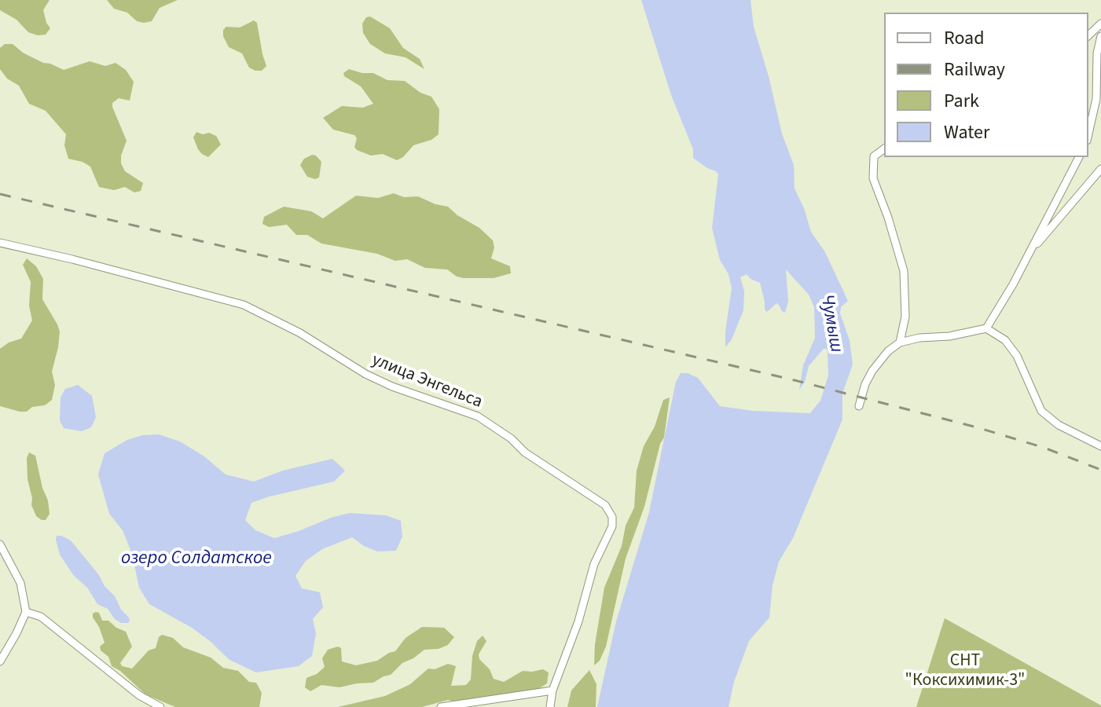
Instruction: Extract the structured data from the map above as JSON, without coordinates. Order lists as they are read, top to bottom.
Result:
{
  "streets": {
    "street": ["улица Энгельса"]
  },
  "water": ["Чумыш", "озеро Солдатское"],
  "parks": ["СНТ \"Коксихимик-3\""],
  "legend": [
    "Road",
    "Railway",
    "Park",
    "Water"
  ]
}
